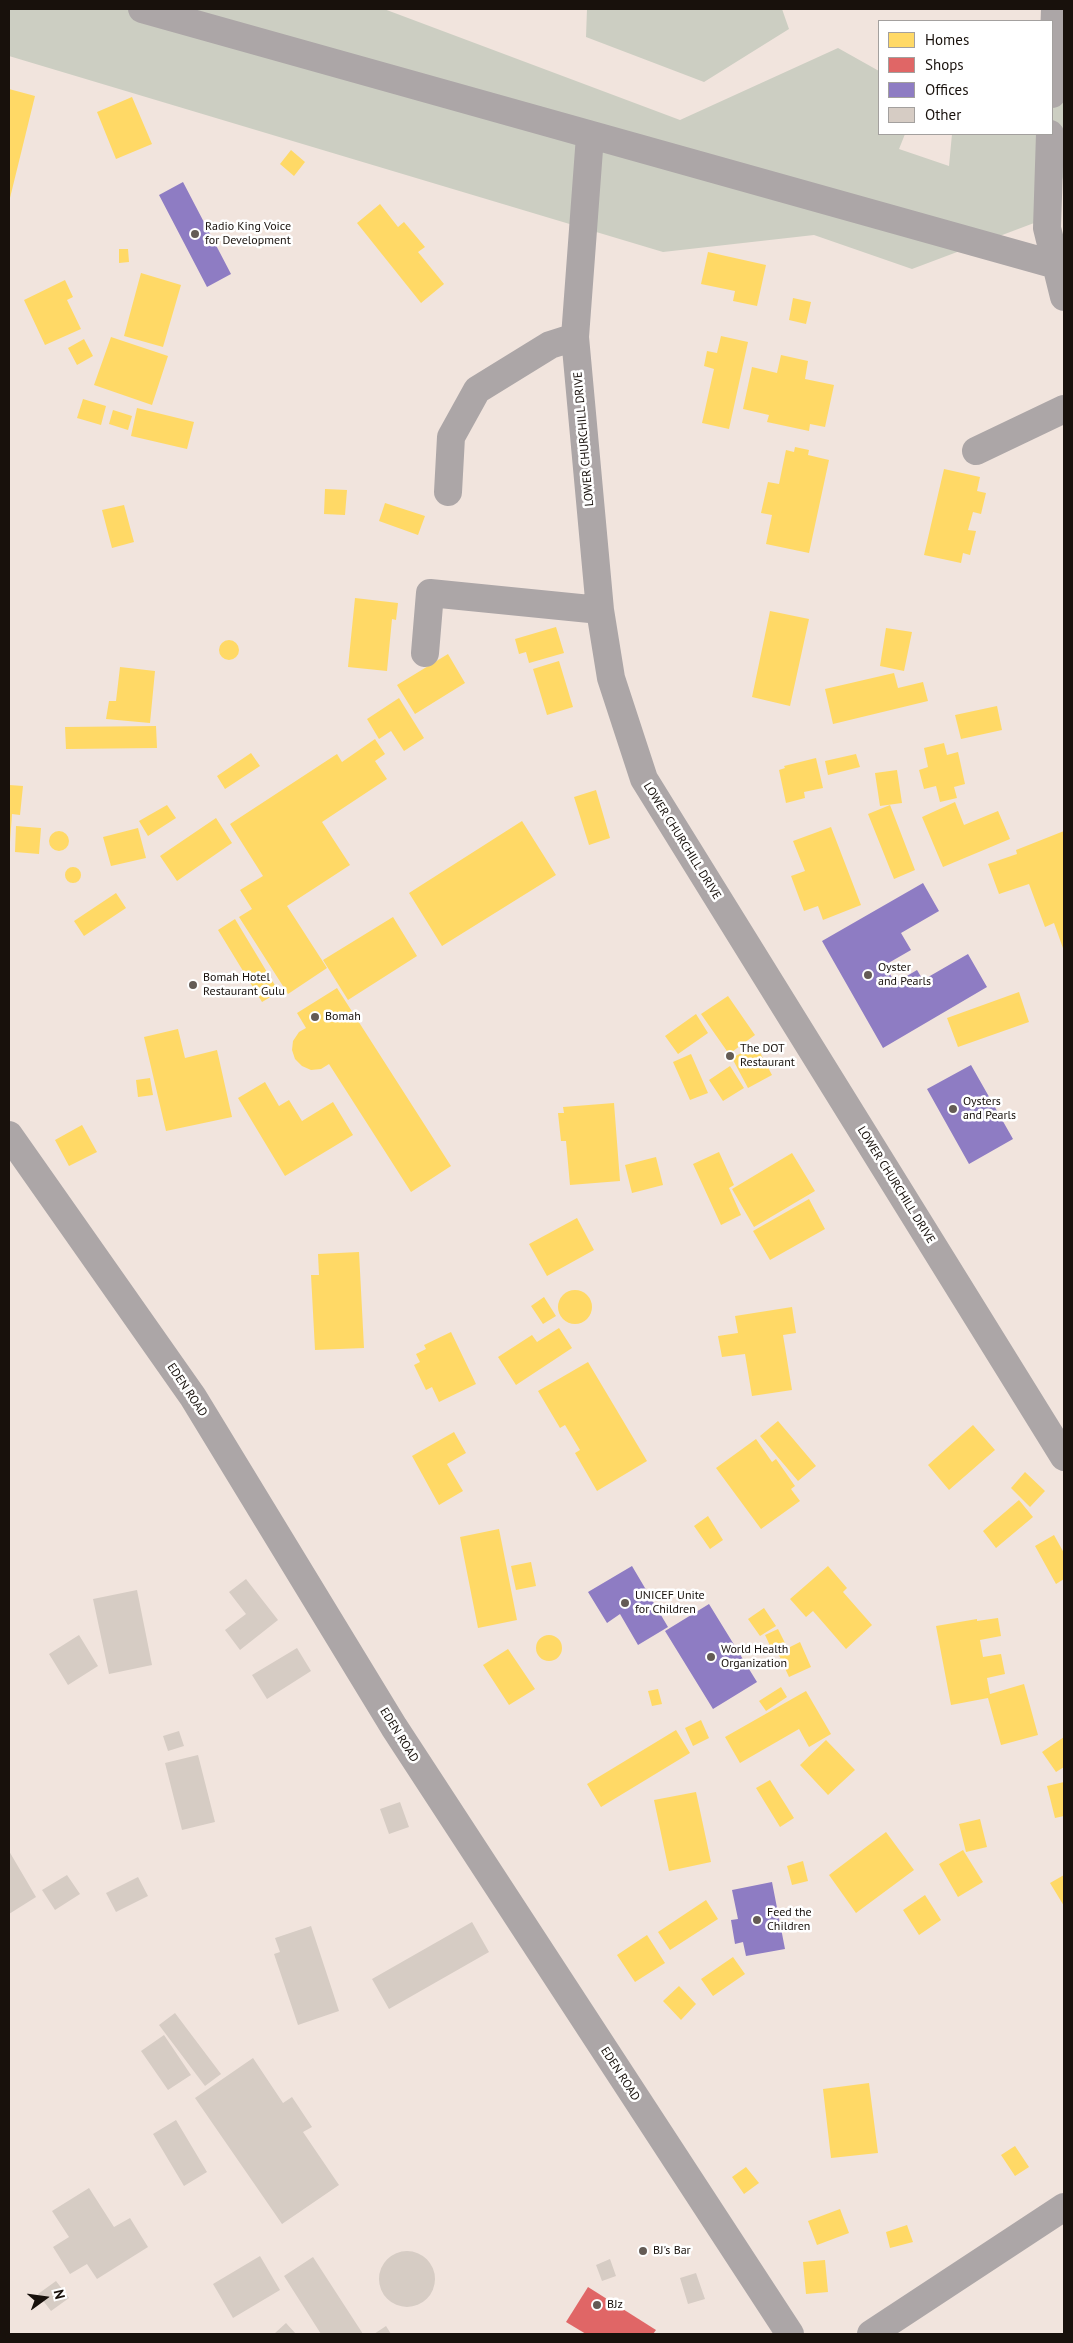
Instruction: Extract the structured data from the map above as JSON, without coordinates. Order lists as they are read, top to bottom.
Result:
{
  "streets": {
    "street": ["LOWER CHURCHILL DRIVE", "EDEN ROAD"]
  },
  "places": [
    "Radio King Voice for Development",
    "Oyster and Pearls",
    "Bomah Hotel Restaurant Gulu",
    "Bomah",
    "The DOT Restaurant",
    "Oysters and Pearls",
    "UNICEF Unite for Children",
    "World Health Organization",
    "Feed the Children",
    "BJ's Bar",
    "BJz"
  ],
  "legend": [
    "Homes",
    "Shops",
    "Offices",
    "Other"
  ],
  "north": "right"
}
